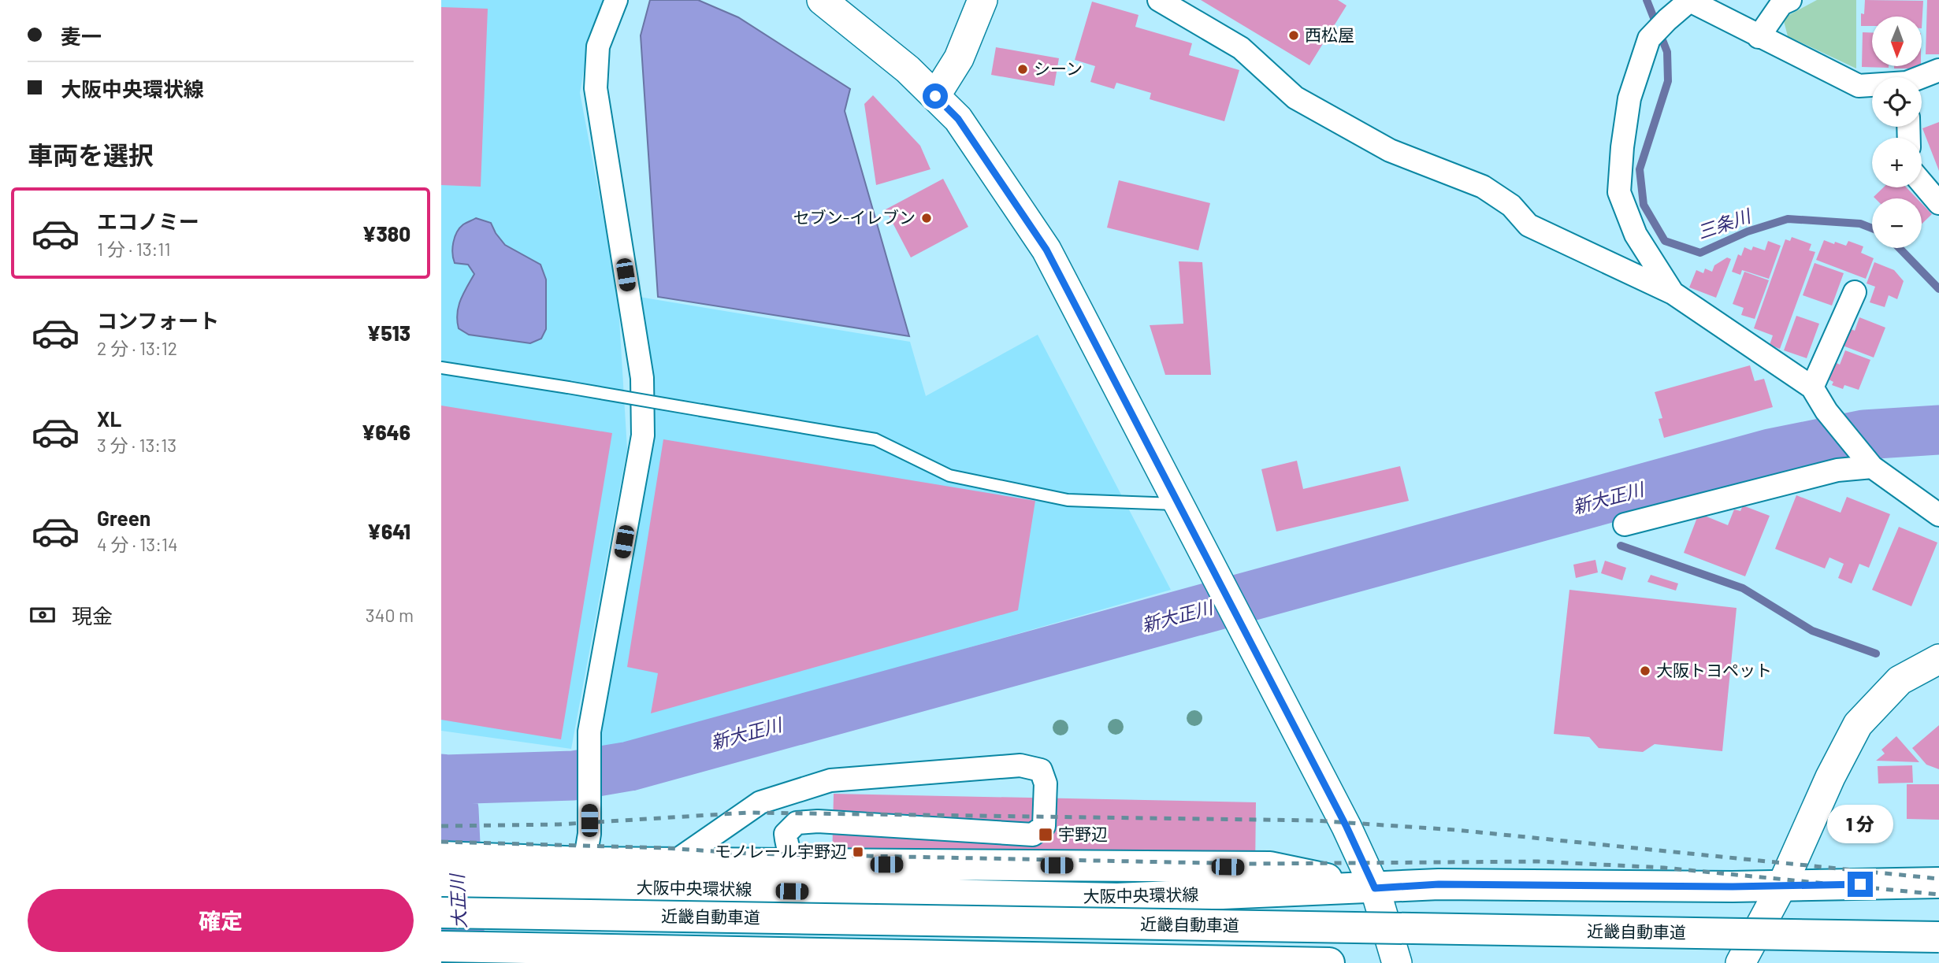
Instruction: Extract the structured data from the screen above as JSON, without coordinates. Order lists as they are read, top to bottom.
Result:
{
  "streets": {
    "main road": ["大阪中央環状線", "近畿自動車道"]
  },
  "water": ["三条川", "新大正川", "大正川"],
  "places": {
    "other": [
      "西松屋",
      "シーン",
      "セブン-イレブン",
      "大阪トヨペット"
    ],
    "transit": ["宇野辺", "モノレール宇野辺"]
  },
  "north": "bottom",
  "page": {
    "banner": ["麦一", "大阪中央環状線"],
    "map_buttons": ["+", "−"],
    "heading": "車両を選択",
    "list": [
      {
        "name": "エコノミー",
        "note": "1 分 · 13:11",
        "value": "¥380"
      },
      {
        "name": "コンフォート",
        "note": "2 分 · 13:12",
        "value": "¥513"
      },
      {
        "name": "XL",
        "note": "3 分 · 13:13",
        "value": "¥646"
      },
      {
        "name": "Green",
        "note": "4 分 · 13:14",
        "value": "¥641"
      }
    ],
    "pay": ["現金", "340 m"],
    "bubble": "1 分",
    "buttons": "確定"
  }
}
